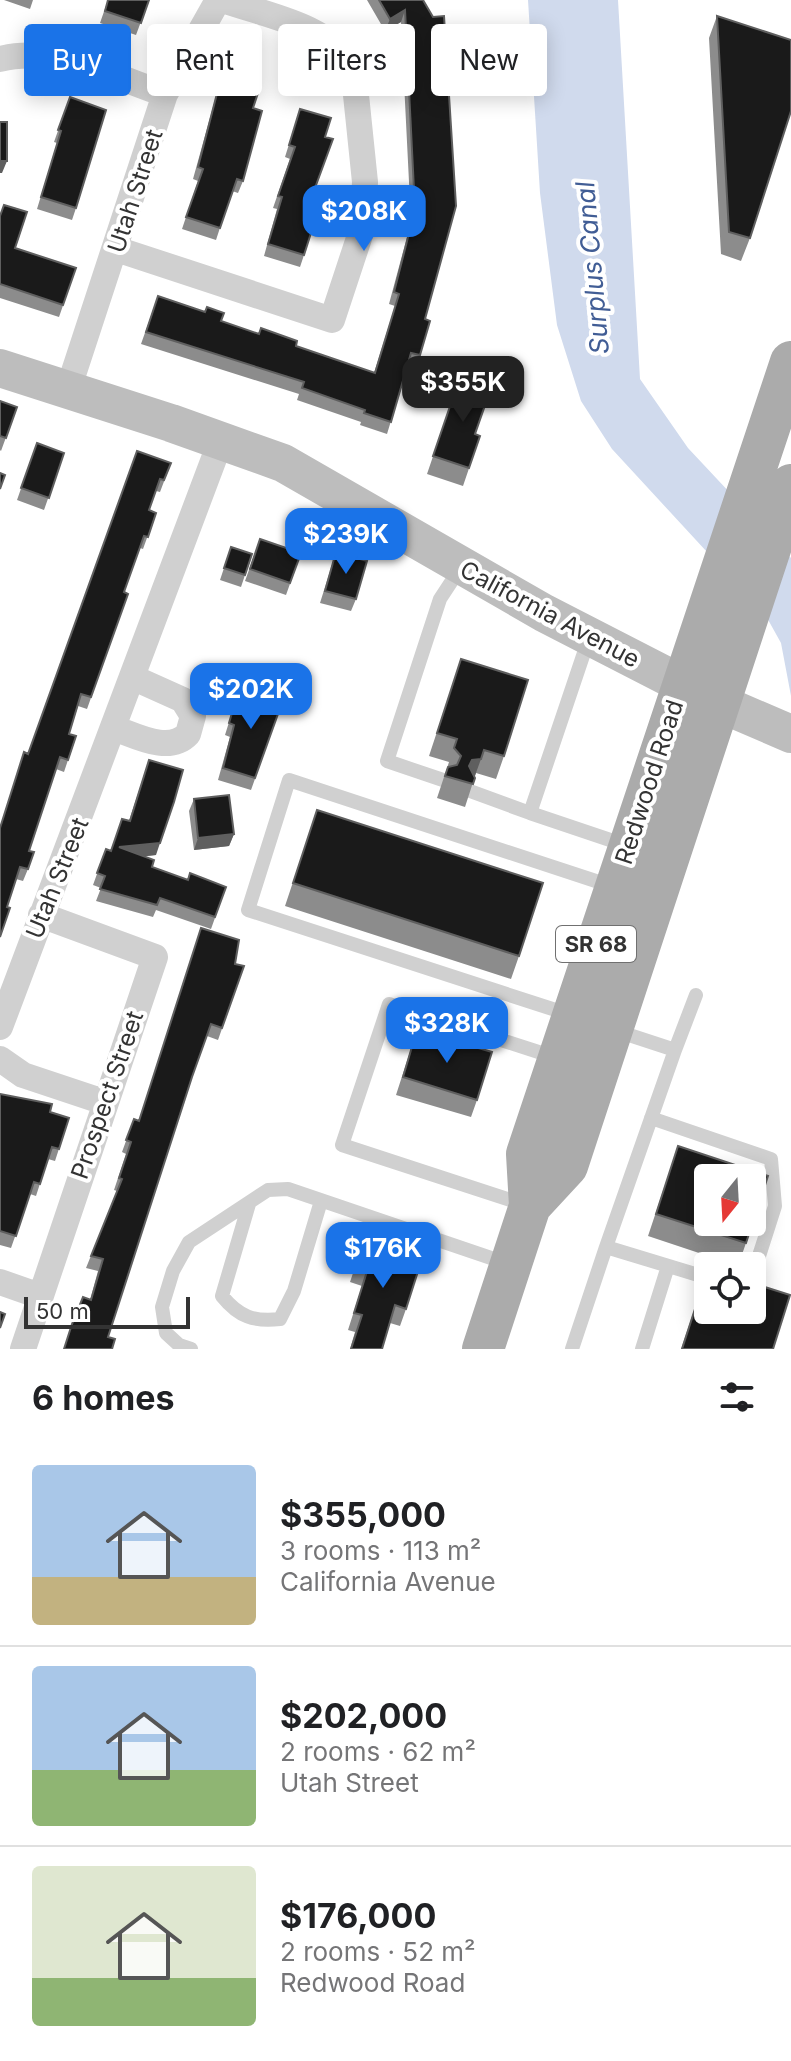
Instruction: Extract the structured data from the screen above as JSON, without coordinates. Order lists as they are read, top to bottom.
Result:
{
  "streets": {
    "main road": ["California Avenue", "Redwood Road", "SR 68"],
    "street": ["Utah Street", "Prospect Street"]
  },
  "crossings": [
    ["Utah Street", "California Avenue"],
    ["Utah Street", "Prospect Street"],
    ["California Avenue", "Redwood Road"]
  ],
  "water": ["Surplus Canal"],
  "scale_bar": "50 m",
  "north": "bottom",
  "page": {
    "chip": [
      "Buy",
      "Rent",
      "Filters",
      "New"
    ],
    "price": [
      "$208K",
      "$355K",
      "$239K",
      "$202K",
      "$328K",
      "$176K"
    ],
    "scale": "50 m",
    "heading": "6 homes",
    "list": [
      {
        "name": "$355,000",
        "note": "3 rooms · 113 m² · California Avenue"
      },
      {
        "name": "$202,000",
        "note": "2 rooms · 62 m² · Utah Street"
      },
      {
        "name": "$176,000",
        "note": "2 rooms · 52 m² · Redwood Road"
      }
    ]
  }
}
